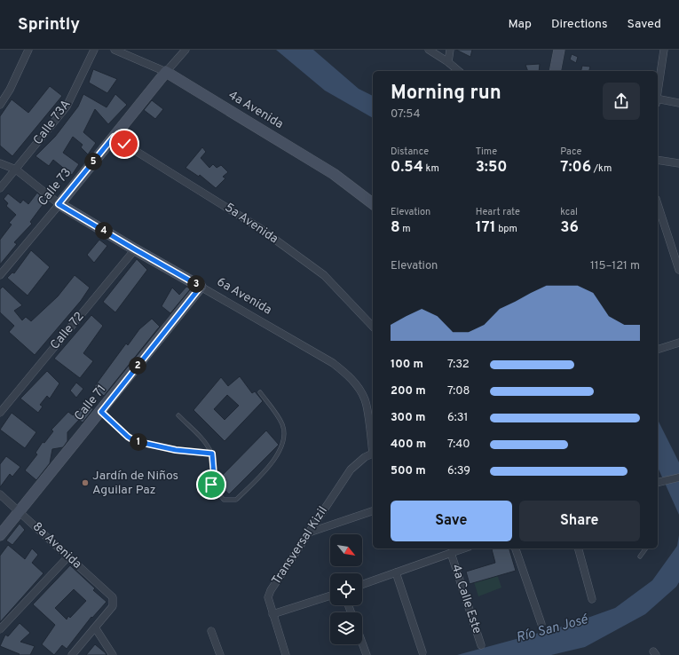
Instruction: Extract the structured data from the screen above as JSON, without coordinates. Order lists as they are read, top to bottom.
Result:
{
  "streets": {
    "street": [
      "4a Avenida",
      "Calle 73A",
      "Calle 73",
      "5a Avenida",
      "6a Avenida",
      "Calle 72",
      "Calle 71",
      "8a Avenida",
      "Transversal Kizil",
      "4a Calle Este"
    ]
  },
  "crossings": [
    ["4a Avenida", "Calle 73"],
    ["Calle 73A", "6a Avenida"],
    ["Calle 73", "5a Avenida"],
    ["Calle 73", "6a Avenida"],
    ["6a Avenida", "Calle 72"],
    ["6a Avenida", "Calle 71"],
    ["Calle 71", "8a Avenida"]
  ],
  "water": ["Río San José"],
  "places": ["Jardín de Niños Aguilar Paz"],
  "north": "bottom right",
  "page": {
    "header": "Sprintly",
    "nav": ["Map", "Directions", "Saved"],
    "heading": ["Morning run", "07:54"],
    "stats": [
      ["Distance", "0.54 km"],
      ["Time", "3:50"],
      ["Pace", "7:06 /km"],
      ["Elevation", "8 m"],
      ["Heart rate", "171 bpm"],
      ["kcal", "36"]
    ],
    "pins": [
      "5",
      "4",
      "3",
      "2",
      "1"
    ],
    "chart": ["Elevation", "115–121 m"],
    "list": [
      {
        "name": "100 m",
        "note": "7:32"
      },
      {
        "name": "200 m",
        "note": "7:08"
      },
      {
        "name": "300 m",
        "note": "6:31"
      },
      {
        "name": "400 m",
        "note": "7:40"
      },
      {
        "name": "500 m",
        "note": "6:39"
      }
    ],
    "buttons": ["Save", "Share"]
  }
}
